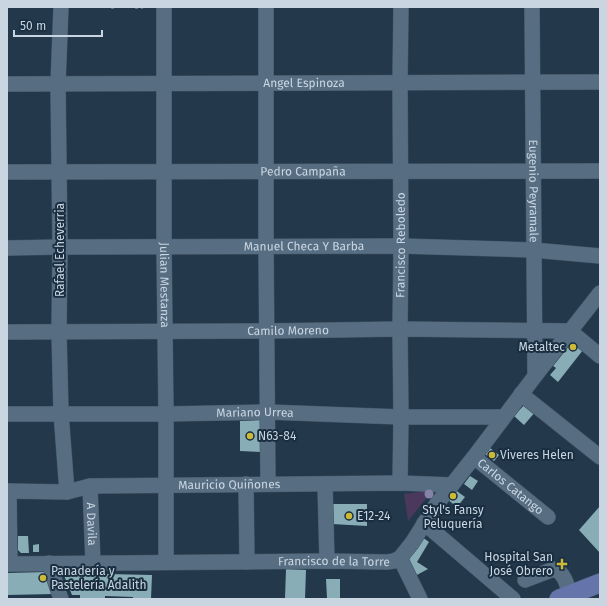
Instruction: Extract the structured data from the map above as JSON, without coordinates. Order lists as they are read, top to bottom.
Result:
{
  "streets": {
    "street": [
      "Angel Espinoza",
      "Pedro Campaña",
      "Eugenio Peyramale",
      "Francisco Reboledo",
      "Manuel Checa Y Barba",
      "Rafael Echeverria",
      "Julian Mestanza",
      "Camilo Moreno",
      "Mariano Urrea",
      "Mauricio Quiñones",
      "Carlos Catango",
      "A Davila",
      "Francisco de la Torre"
    ]
  },
  "crossings": [
    ["Angel Espinoza", "Eugenio Peyramale"],
    ["Angel Espinoza", "Francisco Reboledo"],
    ["Angel Espinoza", "Rafael Echeverria"],
    ["Angel Espinoza", "Julian Mestanza"],
    ["Pedro Campaña", "Eugenio Peyramale"],
    ["Pedro Campaña", "Francisco Reboledo"],
    ["Pedro Campaña", "Rafael Echeverria"],
    ["Pedro Campaña", "Julian Mestanza"],
    ["Eugenio Peyramale", "Manuel Checa Y Barba"],
    ["Eugenio Peyramale", "Camilo Moreno"],
    ["Eugenio Peyramale", "Francisco de la Torre"],
    ["Francisco Reboledo", "Manuel Checa Y Barba"],
    ["Francisco Reboledo", "Camilo Moreno"],
    ["Francisco Reboledo", "Mariano Urrea"],
    ["Francisco Reboledo", "Mauricio Quiñones"],
    ["Manuel Checa Y Barba", "Rafael Echeverria"],
    ["Manuel Checa Y Barba", "Julian Mestanza"],
    ["Rafael Echeverria", "Camilo Moreno"],
    ["Rafael Echeverria", "Mariano Urrea"],
    ["Rafael Echeverria", "Mauricio Quiñones"],
    ["Julian Mestanza", "Camilo Moreno"],
    ["Julian Mestanza", "Mariano Urrea"],
    ["Julian Mestanza", "Mauricio Quiñones"],
    ["Julian Mestanza", "Francisco de la Torre"],
    ["Camilo Moreno", "Francisco de la Torre"],
    ["Mariano Urrea", "Francisco de la Torre"],
    ["Mauricio Quiñones", "A Davila"],
    ["Mauricio Quiñones", "Francisco de la Torre"],
    ["Carlos Catango", "Francisco de la Torre"],
    ["A Davila", "Francisco de la Torre"]
  ],
  "places": {
    "other": [
      "Metaltec",
      "N63-84",
      "Viveres Helen",
      "Styl's Fansy Peluquería",
      "E12-24",
      "Panadería y Pastelería Adalith"
    ],
    "health": ["Hospital San José Obrero"]
  },
  "scale_bar": "50 m"
}
